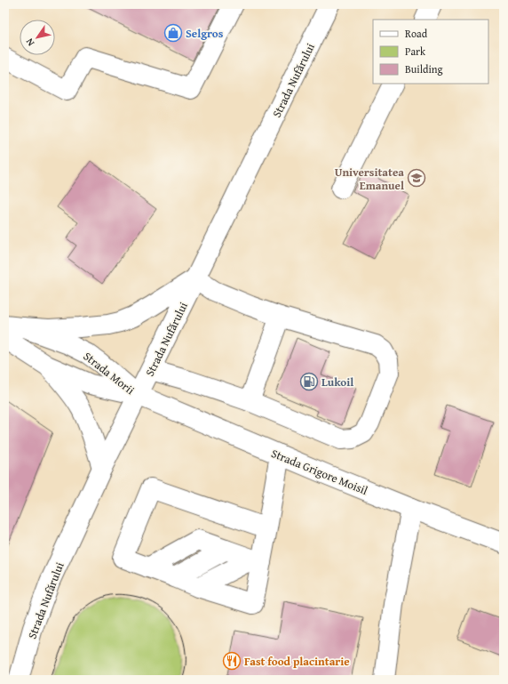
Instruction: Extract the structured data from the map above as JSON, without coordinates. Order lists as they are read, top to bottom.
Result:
{
  "streets": {
    "main road": ["Strada Nufărului", "Strada Morii", "Strada Grigore Moisil"]
  },
  "crossings": [
    ["Strada Nufărului", "Strada Morii"],
    ["Strada Nufărului", "Strada Grigore Moisil"],
    ["Strada Morii", "Strada Grigore Moisil"]
  ],
  "places": {
    "shop": ["Selgros"],
    "school or university": ["Universitatea Emanuel"],
    "fuel station": ["Lukoil"],
    "restaurant": ["Fast food placintarie"]
  },
  "legend": ["Road", "Park", "Building"],
  "north": "bottom left"
}
